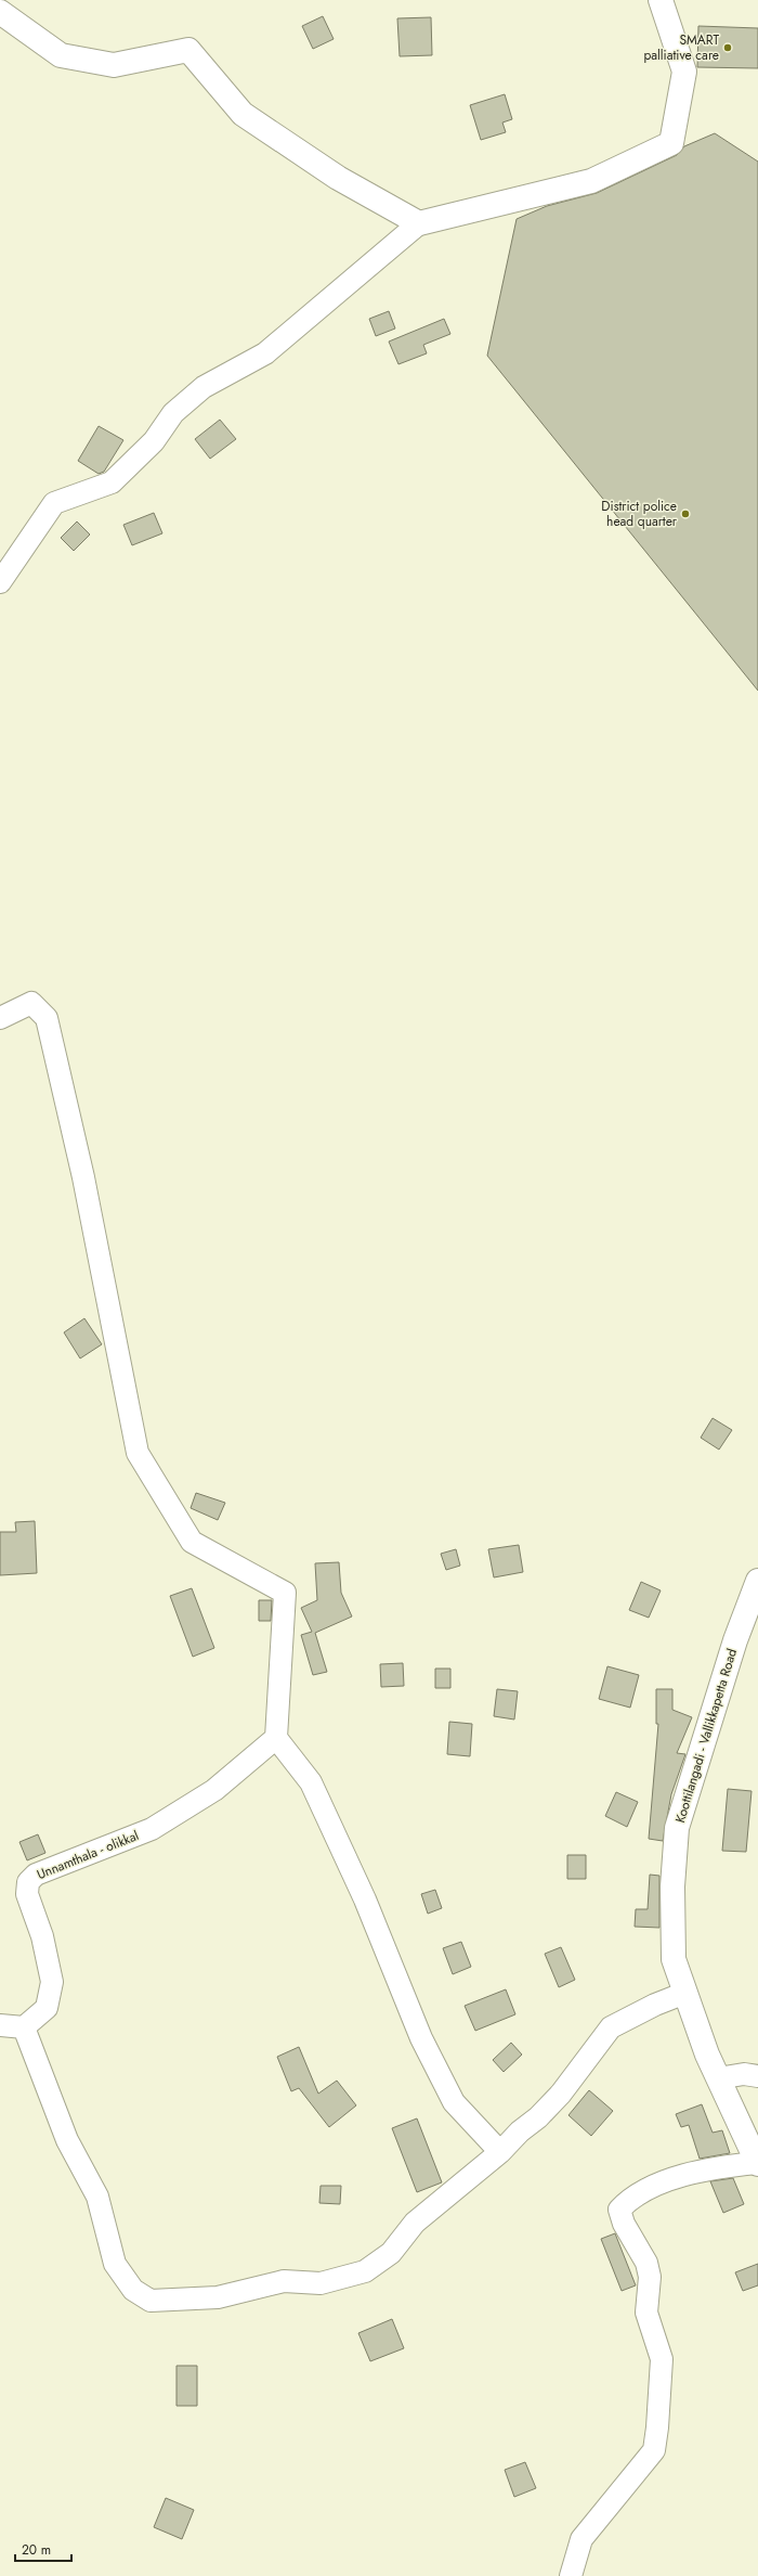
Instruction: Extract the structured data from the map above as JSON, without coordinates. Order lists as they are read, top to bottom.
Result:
{
  "streets": {
    "main road": ["Koottilangadi - Vallikkapetta Road"],
    "street": ["Unnamthala - olikkal"]
  },
  "places": ["SMART palliative care", "District police head quarter"],
  "scale_bar": "20 m"
}
